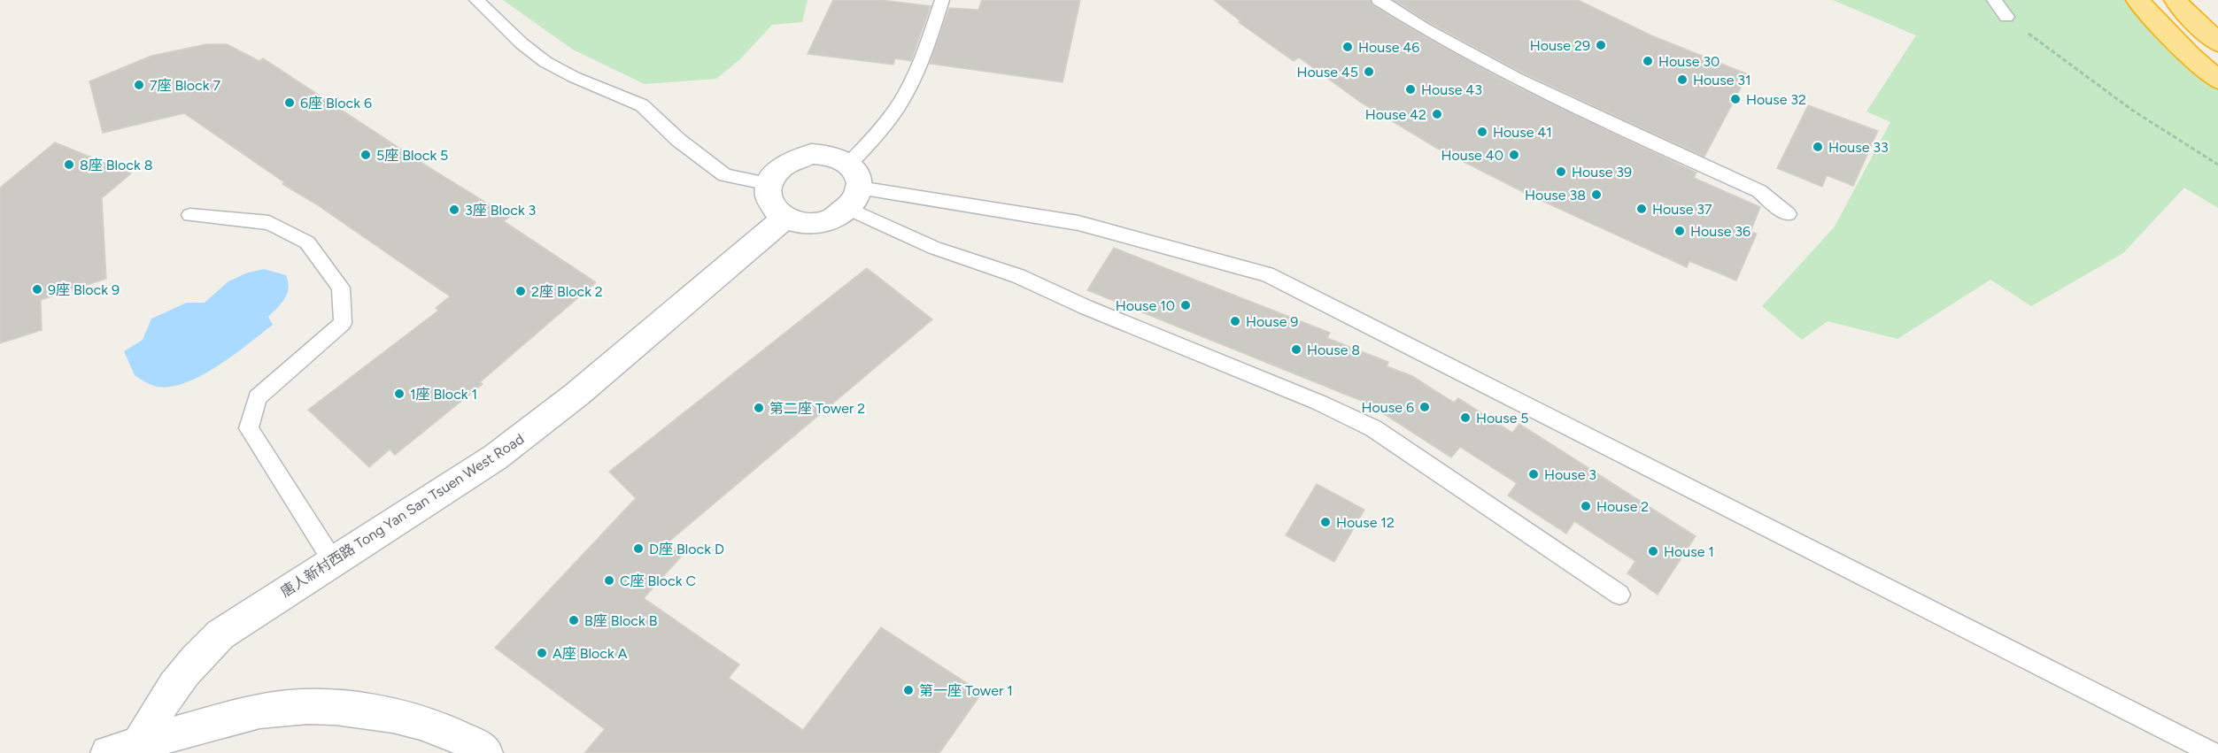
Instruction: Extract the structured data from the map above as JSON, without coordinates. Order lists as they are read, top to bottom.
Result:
{
  "streets": {
    "street": ["唐人新村西路 Tong Yan San Tsuen West Road"]
  },
  "places": [
    "House 29",
    "House 46",
    "House 30",
    "House 45",
    "House 31",
    "7座 Block 7",
    "House 43",
    "House 32",
    "6座 Block 6",
    "House 42",
    "House 41",
    "House 33",
    "5座 Block 5",
    "House 40",
    "8座 Block 8",
    "House 39",
    "House 38",
    "House 37",
    "3座 Block 3",
    "House 36",
    "9座 Block 9",
    "2座 Block 2",
    "House 10",
    "House 9",
    "House 8",
    "1座 Block 1",
    "House 6",
    "第二座 Tower 2",
    "House 5",
    "House 3",
    "House 2",
    "House 12",
    "D座 Block D",
    "House 1",
    "C座 Block C",
    "B座 Block B",
    "A座 Block A",
    "第一座 Tower 1"
  ]
}
